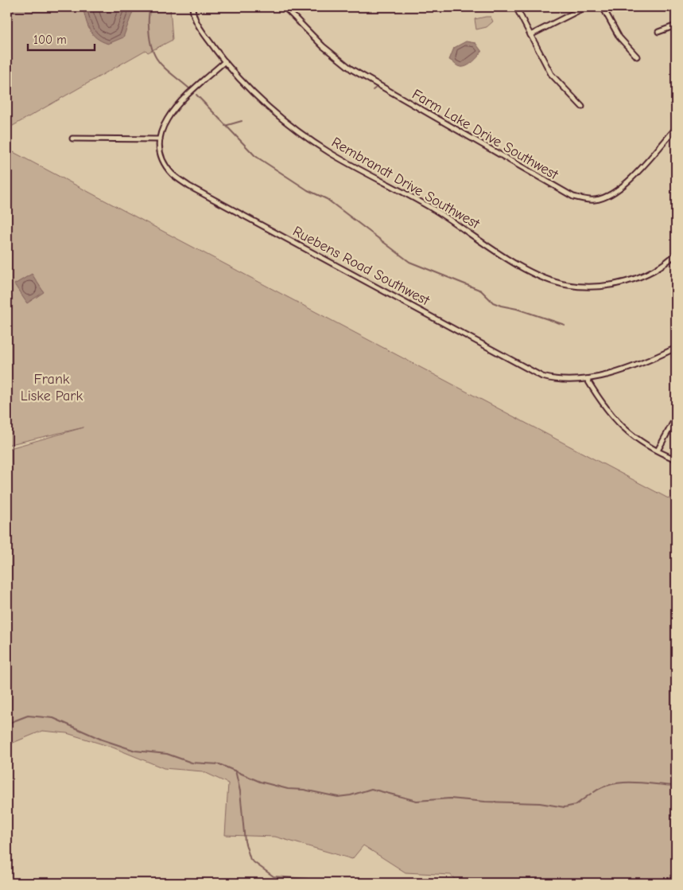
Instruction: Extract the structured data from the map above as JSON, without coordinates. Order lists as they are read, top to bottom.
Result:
{
  "streets": {
    "street": ["Farm Lake Drive Southwest", "Rembrandt Drive Southwest", "Ruebens Road Southwest"]
  },
  "crossings": [
    ["Rembrandt Drive Southwest", "Ruebens Road Southwest"]
  ],
  "parks": ["Frank Liske Park"],
  "scale_bar": "100 m"
}
